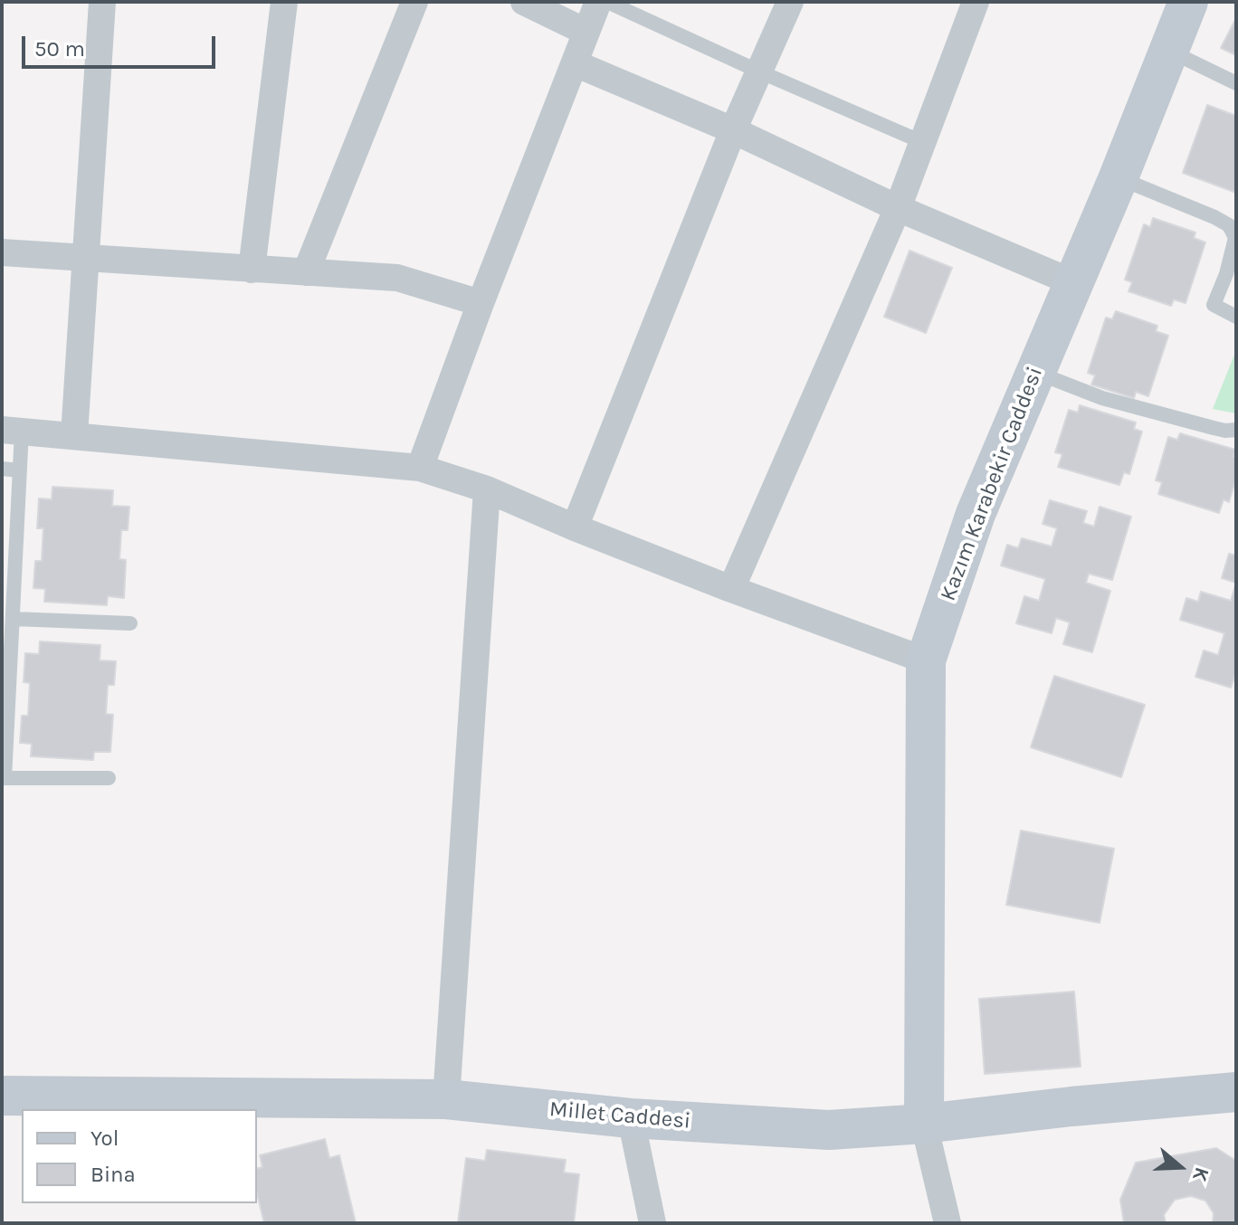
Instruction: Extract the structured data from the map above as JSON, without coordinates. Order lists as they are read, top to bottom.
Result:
{
  "streets": {
    "street": ["Kazım Karabekir Caddesi", "Millet Caddesi"]
  },
  "crossings": [
    ["Kazım Karabekir Caddesi", "Millet Caddesi"]
  ],
  "legend": ["Yol", "Bina"],
  "scale_bar": "50 m",
  "north": "right"
}
